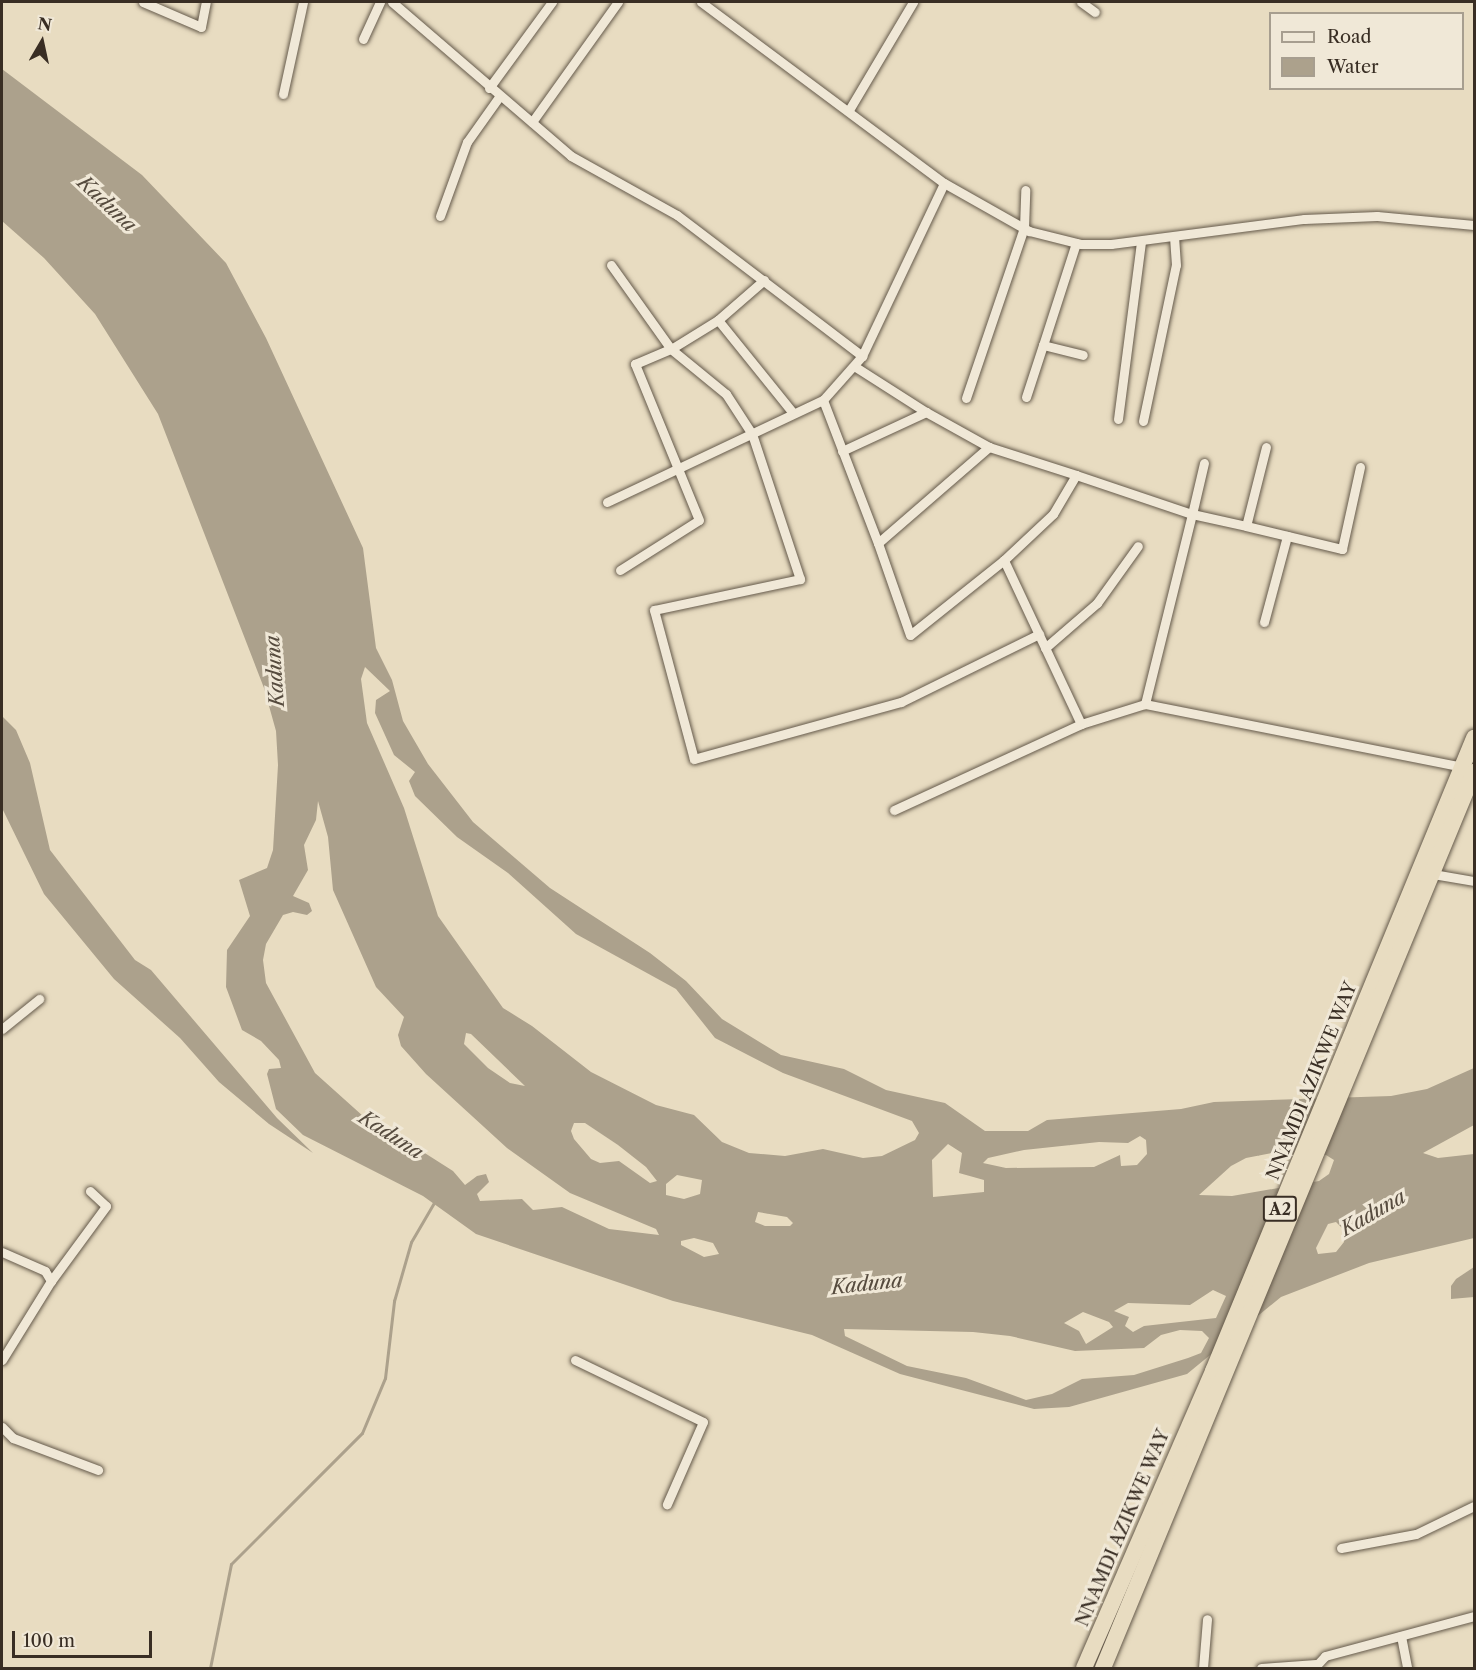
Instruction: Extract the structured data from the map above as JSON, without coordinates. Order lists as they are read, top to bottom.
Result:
{
  "streets": {
    "highway": ["NNAMDI AZIKWE WAY", "A2"]
  },
  "water": ["Kaduna"],
  "legend": ["Road", "Water"],
  "scale_bar": "100 m",
  "north": "top"
}
